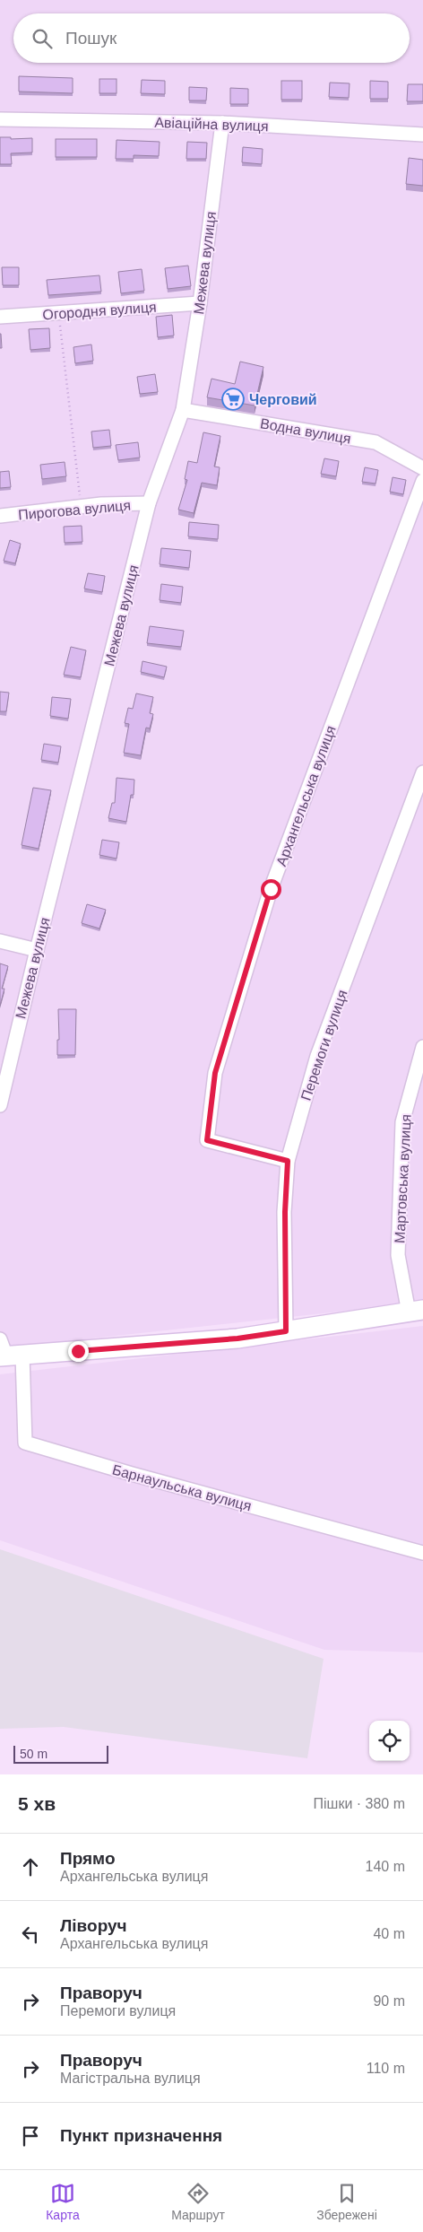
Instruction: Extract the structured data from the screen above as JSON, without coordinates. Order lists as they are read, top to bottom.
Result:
{
  "streets": {
    "street": [
      "Авіаційна вулиця",
      "Межева вулиця",
      "Огородня вулиця",
      "Водна вулиця",
      "Пирогова вулиця",
      "Архангельська вулиця",
      "Перемоги вулиця",
      "Мартовська вулиця",
      "Барнаульська вулиця"
    ]
  },
  "crossings": [
    ["Авіаційна вулиця", "Межева вулиця"],
    ["Межева вулиця", "Огородня вулиця"],
    ["Межева вулиця", "Водна вулиця"],
    ["Межева вулиця", "Пирогова вулиця"],
    ["Архангельська вулиця", "Перемоги вулиця"]
  ],
  "places": {
    "supermarket": ["Черговий"]
  },
  "scale_bar": "50 m",
  "page": {
    "search": "Пошук",
    "scale": "50 m",
    "heading": ["5 хв", "Пішки · 380 m"],
    "list": [
      ["Прямо", "Архангельська вулиця", "140 m"],
      ["Ліворуч", "Архангельська вулиця", "40 m"],
      ["Праворуч", "Перемоги вулиця", "90 m"],
      ["Праворуч", "Магістральна вулиця", "110 m"],
      "Пункт призначення"
    ],
    "nav": ["Карта", "Маршрут", "Збережені"]
  }
}
